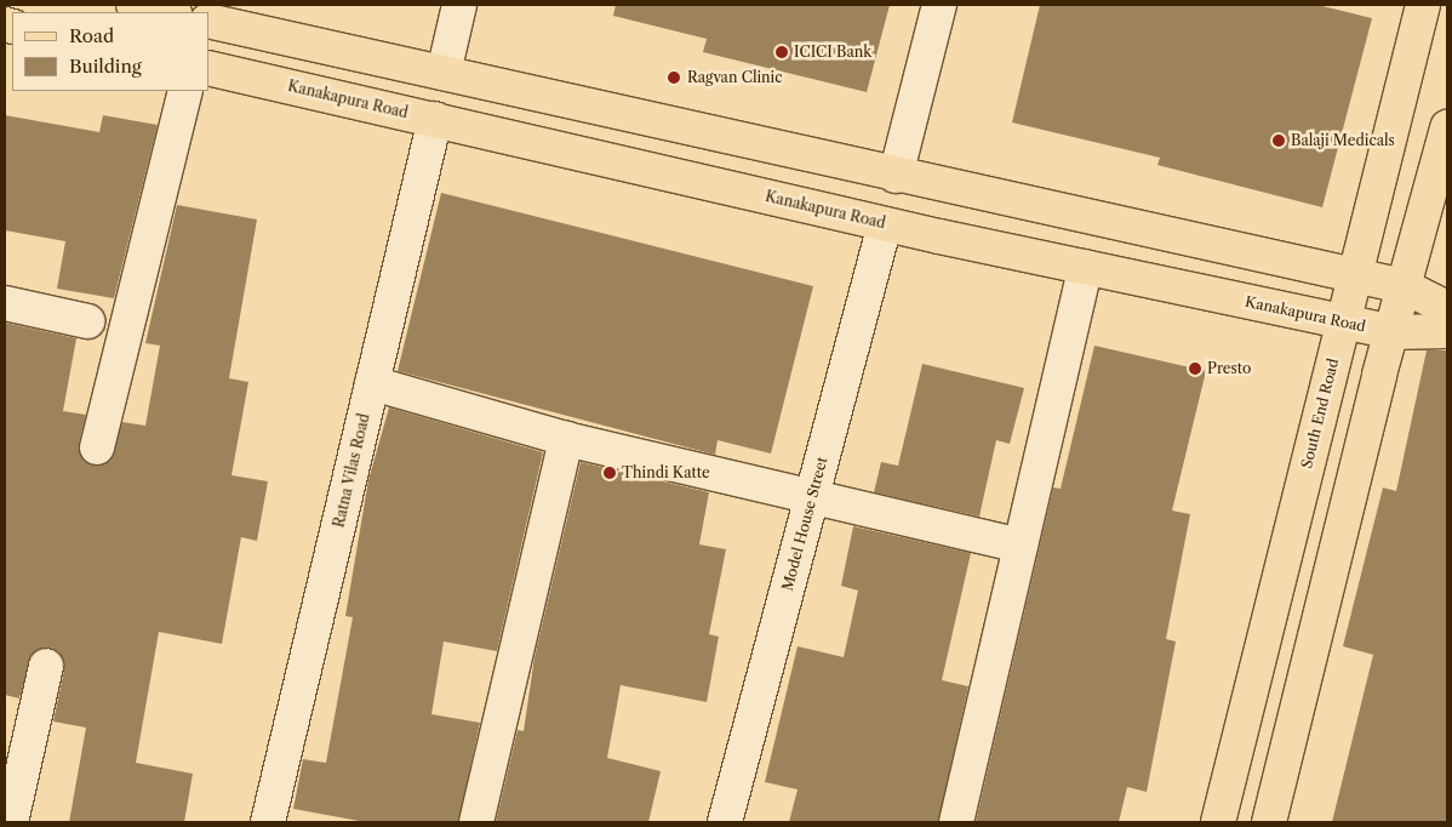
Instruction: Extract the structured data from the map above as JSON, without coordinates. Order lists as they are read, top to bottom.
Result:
{
  "streets": {
    "main road": ["Kanakapura Road", "South End Road"],
    "street": ["Ratna Vilas Road", "Model House Street"]
  },
  "crossings": [
    ["Kanakapura Road", "South End Road"],
    ["Kanakapura Road", "Ratna Vilas Road"],
    ["Kanakapura Road", "Model House Street"]
  ],
  "places": [
    "ICICI Bank",
    "Ragvan Clinic",
    "Balaji Medicals",
    "Presto",
    "Thindi Katte"
  ],
  "legend": ["Road", "Building"]
}
